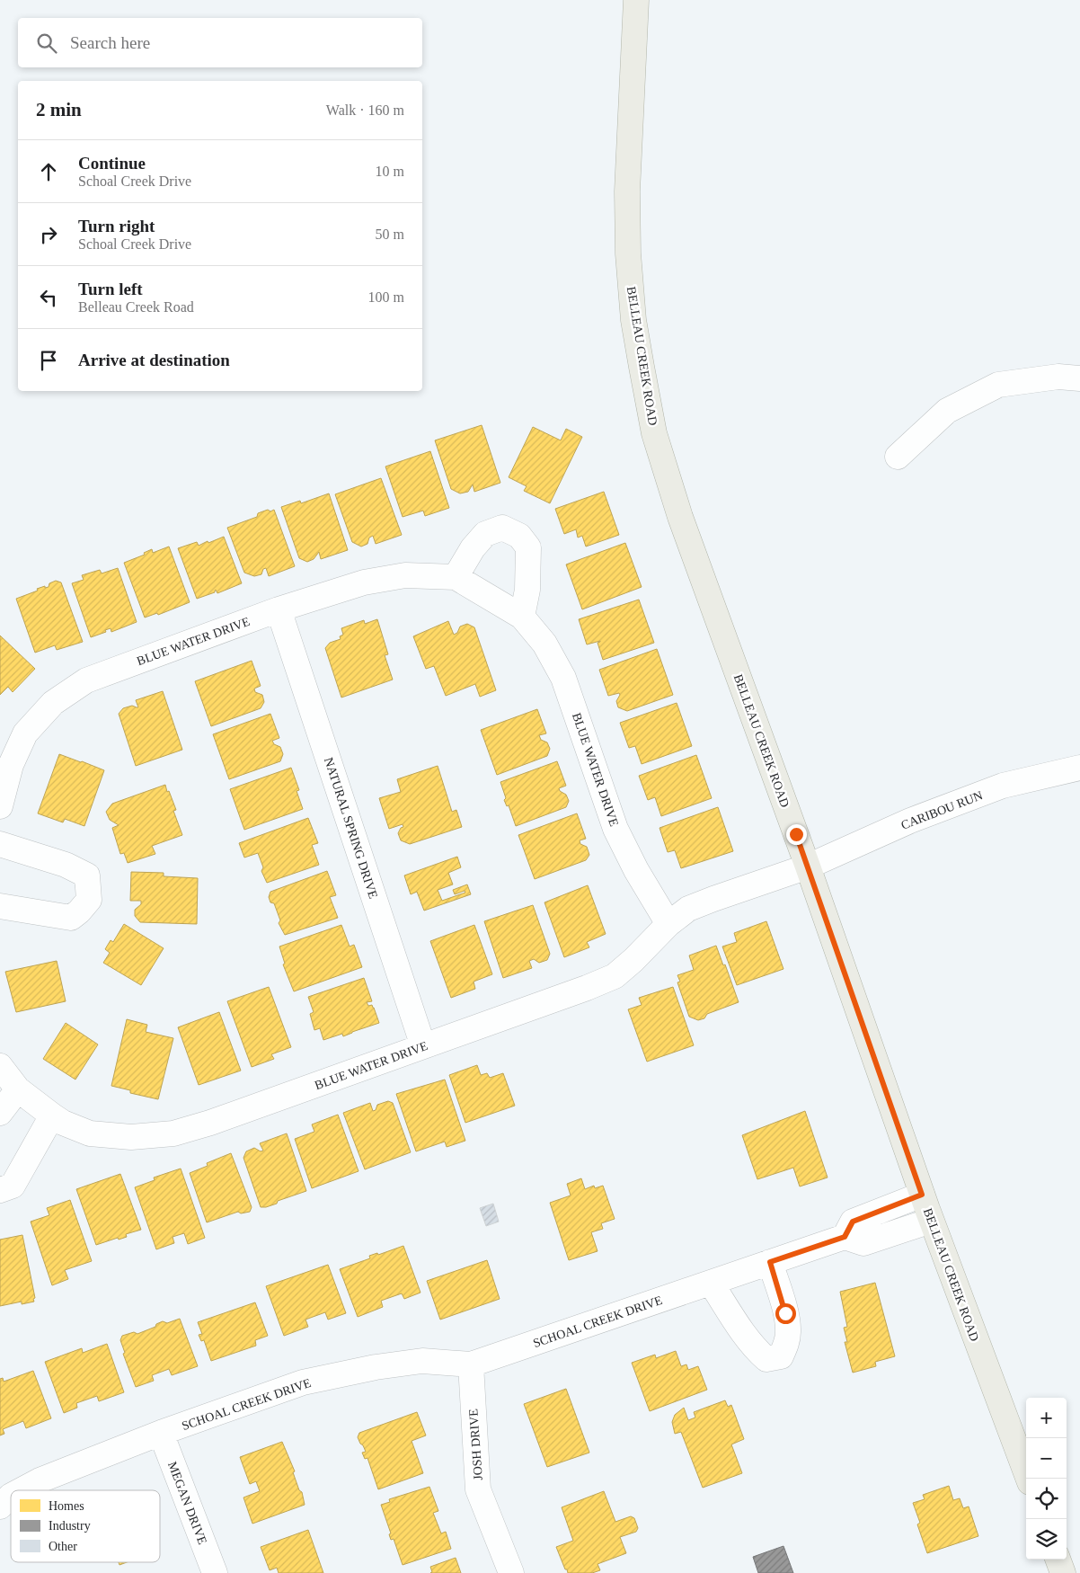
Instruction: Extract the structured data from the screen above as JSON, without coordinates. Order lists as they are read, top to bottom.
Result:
{
  "streets": {
    "main road": ["BELLEAU CREEK ROAD"],
    "street": [
      "BLUE WATER DRIVE",
      "CARIBOU RUN",
      "NATURAL SPRING DRIVE",
      "SCHOAL CREEK DRIVE",
      "JOSH DRIVE",
      "MEGAN DRIVE"
    ]
  },
  "crossings": [
    ["BELLEAU CREEK ROAD", "BLUE WATER DRIVE"],
    ["BELLEAU CREEK ROAD", "CARIBOU RUN"],
    ["BLUE WATER DRIVE", "CARIBOU RUN"],
    ["BLUE WATER DRIVE", "NATURAL SPRING DRIVE"],
    ["SCHOAL CREEK DRIVE", "JOSH DRIVE"],
    ["SCHOAL CREEK DRIVE", "MEGAN DRIVE"]
  ],
  "legend": ["Homes", "Industry", "Other"],
  "page": {
    "search": "Search here",
    "heading": ["2 min", "Walk · 160 m"],
    "list": [
      ["Continue", "Schoal Creek Drive", "10 m"],
      ["Turn right", "Schoal Creek Drive", "50 m"],
      ["Turn left", "Belleau Creek Road", "100 m"],
      "Arrive at destination"
    ],
    "map_buttons": ["+", "−"]
  }
}
